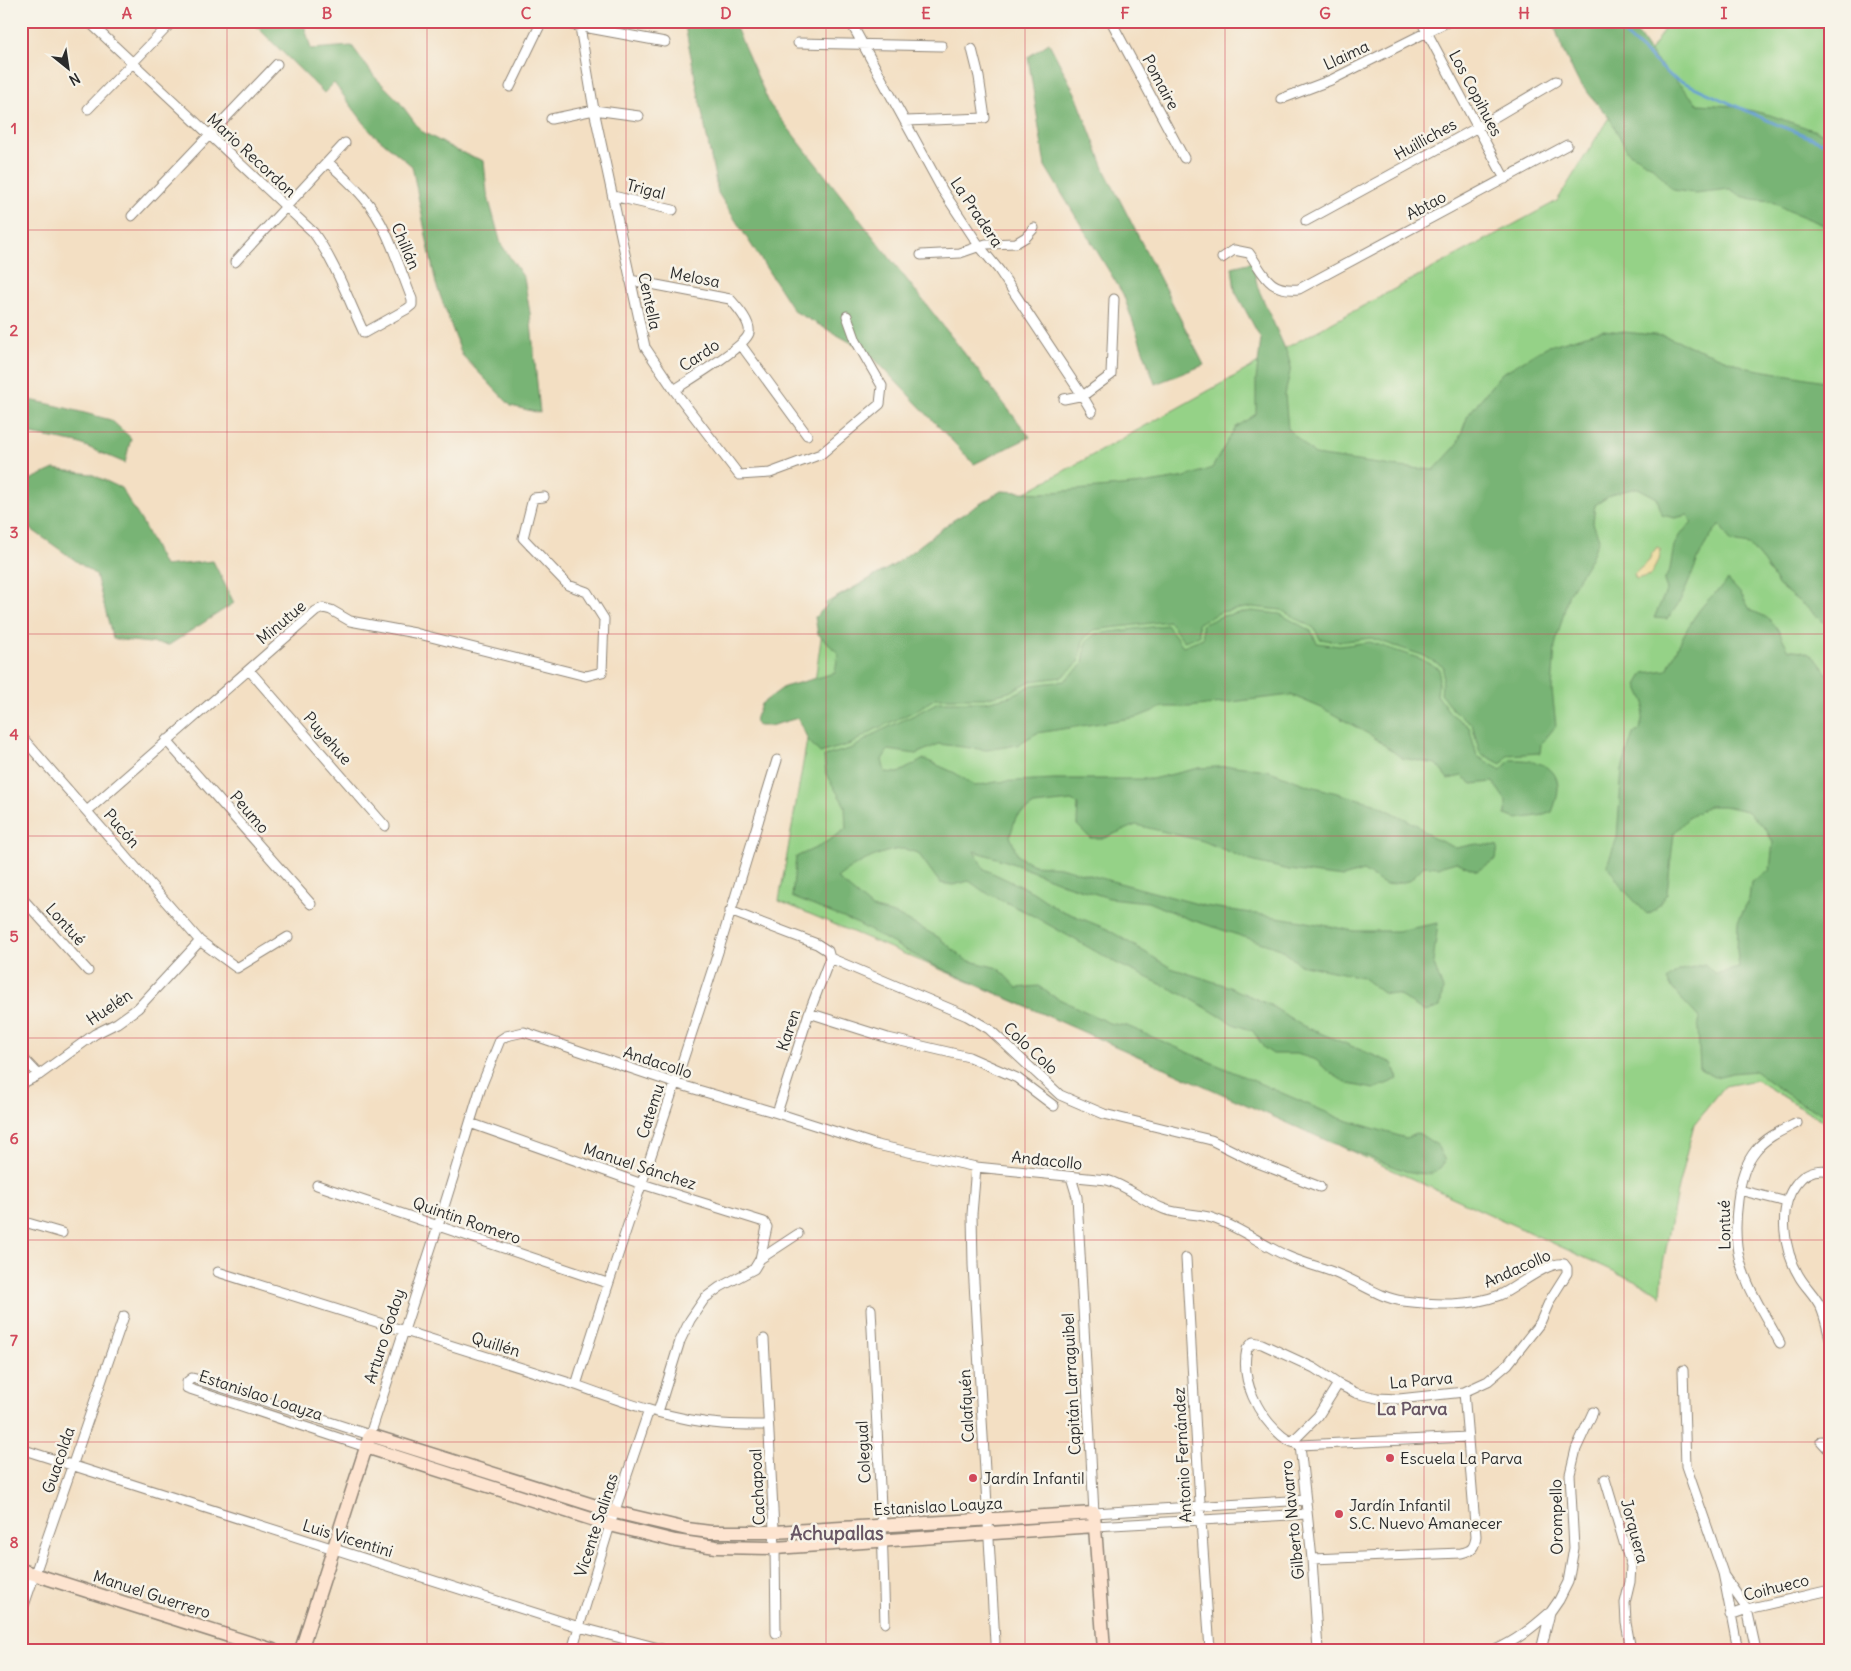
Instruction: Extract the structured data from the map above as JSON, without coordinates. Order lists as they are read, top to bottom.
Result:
{
  "streets": {
    "street": [
      "Llaima",
      "Pomaire",
      "Los Copihues",
      "Huilliches",
      "Mario Recordon",
      "Trigal",
      "Abtao",
      "La Pradera",
      "Chillán",
      "Melosa",
      "Centella",
      "Cardo",
      "Minutue",
      "Puyehue",
      "Peumo",
      "Pucón",
      "Lontué",
      "Huelén",
      "Karen",
      "Colo Colo",
      "Andacollo",
      "Catemu",
      "Manuel Sánchez",
      "Quintin Romero",
      "Arturo Godoy",
      "Quillén",
      "La Parva",
      "Capitán Larraguibel",
      "Estanislao Loayza",
      "Calafquén",
      "Colegual",
      "Antonio Fernández",
      "Guacolda",
      "Cachapoal",
      "Orompello",
      "Gilberto Navarro",
      "Vicente Salinas",
      "Jorquera",
      "Luis Vicentini",
      "Coihueco",
      "Manuel Guerrero"
    ]
  },
  "crossings": [
    ["Llaima", "Los Copihues"],
    ["Los Copihues", "Huilliches"],
    ["Los Copihues", "Abtao"],
    ["Mario Recordon", "Chillán"],
    ["Trigal", "Centella"],
    ["Melosa", "Centella"],
    ["Melosa", "Cardo"],
    ["Centella", "Cardo"],
    ["Minutue", "Puyehue"],
    ["Minutue", "Peumo"],
    ["Minutue", "Pucón"],
    ["Pucón", "Huelén"],
    ["Karen", "Colo Colo"],
    ["Karen", "Andacollo"],
    ["Colo Colo", "Catemu"],
    ["Andacollo", "Catemu"],
    ["Andacollo", "Arturo Godoy"],
    ["Andacollo", "La Parva"],
    ["Andacollo", "Capitán Larraguibel"],
    ["Andacollo", "Calafquén"],
    ["Catemu", "Manuel Sánchez"],
    ["Catemu", "Quintin Romero"],
    ["Catemu", "Quillén"],
    ["Manuel Sánchez", "Arturo Godoy"],
    ["Manuel Sánchez", "Vicente Salinas"],
    ["Quintin Romero", "Arturo Godoy"],
    ["Arturo Godoy", "Quillén"],
    ["Arturo Godoy", "Estanislao Loayza"],
    ["Arturo Godoy", "Luis Vicentini"],
    ["Quillén", "Cachapoal"],
    ["Quillén", "Vicente Salinas"],
    ["La Parva", "Gilberto Navarro"],
    ["Capitán Larraguibel", "Estanislao Loayza"],
    ["Estanislao Loayza", "Calafquén"],
    ["Estanislao Loayza", "Colegual"],
    ["Estanislao Loayza", "Antonio Fernández"],
    ["Estanislao Loayza", "Cachapoal"],
    ["Estanislao Loayza", "Gilberto Navarro"],
    ["Estanislao Loayza", "Vicente Salinas"],
    ["Guacolda", "Luis Vicentini"],
    ["Guacolda", "Manuel Guerrero"],
    ["Vicente Salinas", "Luis Vicentini"]
  ],
  "districts": ["La Parva", "Achupallas"],
  "places": ["Escuela La Parva", "Jardín Infantil", "Jardín Infantil S.C. Nuevo Amanecer"],
  "north": "bottom right",
  "grid": {
    "columns": [
      "A",
      "B",
      "C",
      "D",
      "E",
      "F",
      "G",
      "H",
      "I"
    ],
    "rows": [
      "1",
      "2",
      "3",
      "4",
      "5",
      "6",
      "7",
      "8"
    ]
  }
}
